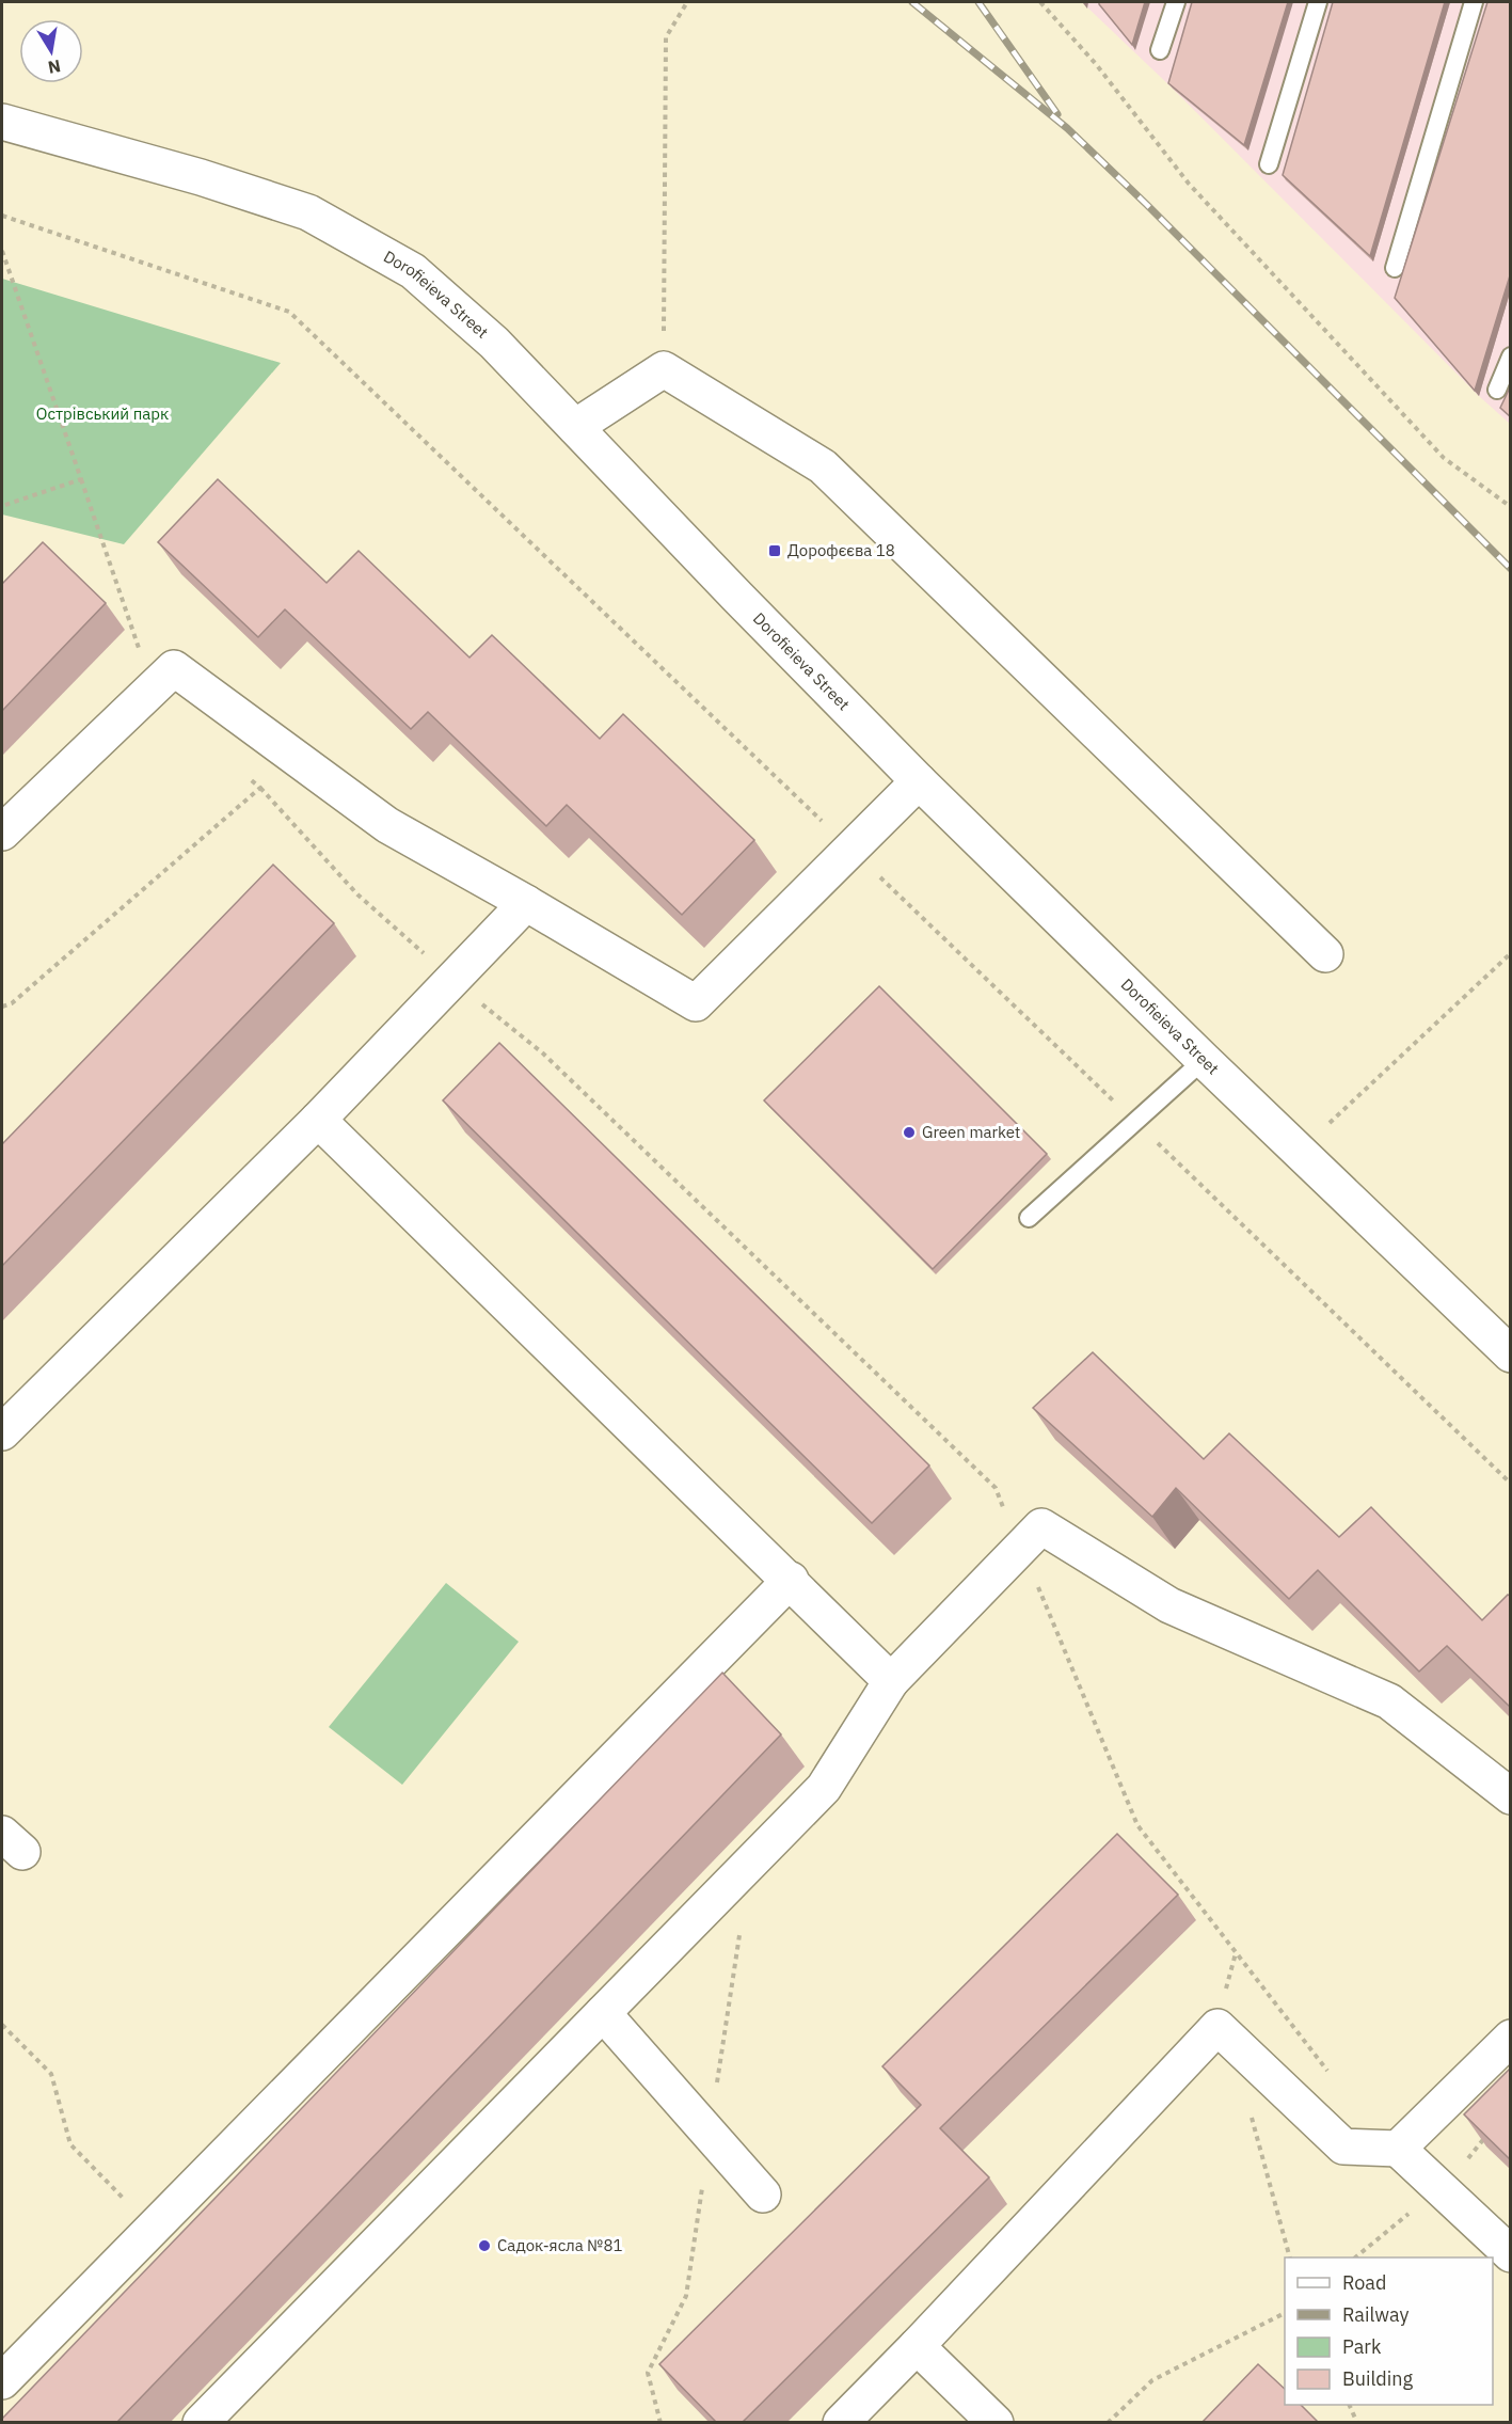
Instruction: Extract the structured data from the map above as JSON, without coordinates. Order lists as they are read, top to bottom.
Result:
{
  "streets": {
    "street": ["Dorofieieva Street"]
  },
  "parks": ["Острівський парк"],
  "places": {
    "transit": ["Дорофєєва 18"],
    "other": ["Green market", "Садок-ясла №81"]
  },
  "legend": [
    "Road",
    "Railway",
    "Park",
    "Building"
  ],
  "north": "bottom"
}
